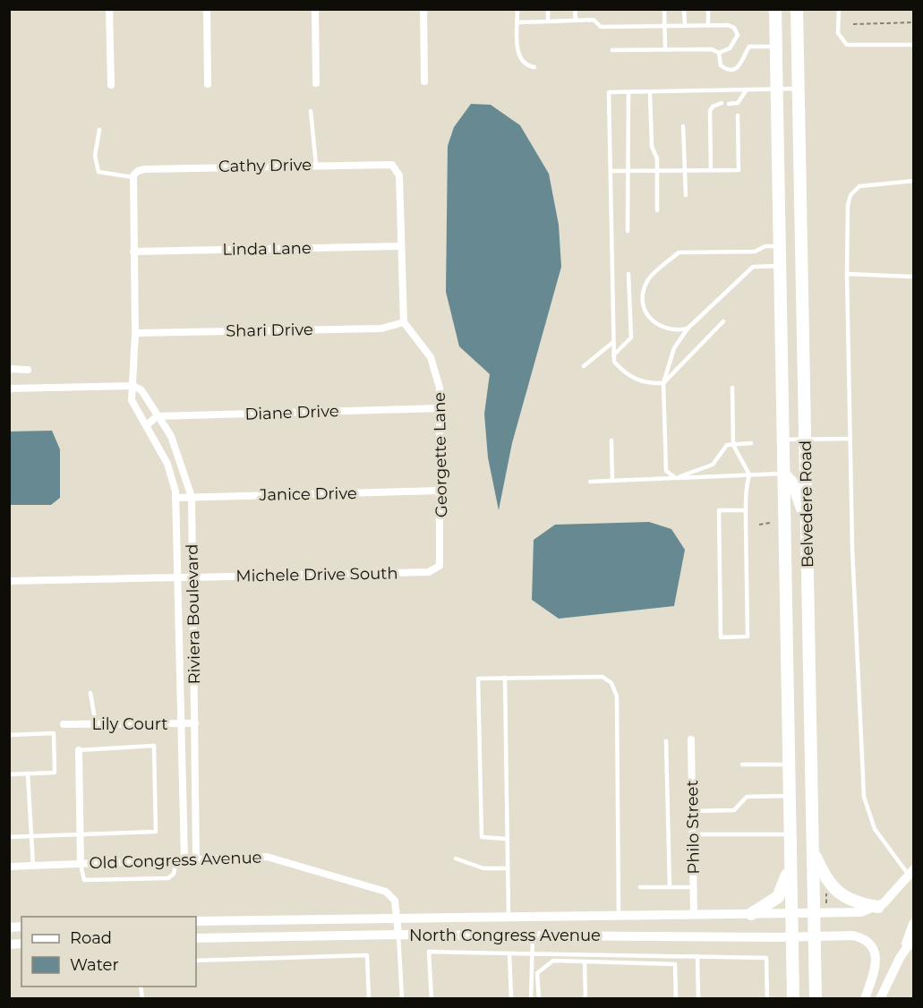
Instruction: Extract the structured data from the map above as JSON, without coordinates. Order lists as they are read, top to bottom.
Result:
{
  "streets": {
    "main road": ["Belvedere Road"],
    "street": [
      "Cathy Drive",
      "Linda Lane",
      "Shari Drive",
      "Diane Drive",
      "Georgette Lane",
      "Janice Drive",
      "Michele Drive South",
      "Riviera Boulevard",
      "Lily Court",
      "Philo Street",
      "Old Congress Avenue",
      "North Congress Avenue"
    ]
  },
  "crossings": [
    ["Cathy Drive", "Linda Lane"],
    ["Cathy Drive", "Riviera Boulevard"],
    ["Linda Lane", "Riviera Boulevard"],
    ["Shari Drive", "Georgette Lane"],
    ["Shari Drive", "Riviera Boulevard"],
    ["Diane Drive", "Georgette Lane"],
    ["Diane Drive", "Riviera Boulevard"],
    ["Georgette Lane", "Janice Drive"],
    ["Georgette Lane", "Michele Drive South"],
    ["Janice Drive", "Riviera Boulevard"],
    ["Belvedere Road", "North Congress Avenue"],
    ["Michele Drive South", "Riviera Boulevard"],
    ["Riviera Boulevard", "Lily Court"],
    ["Riviera Boulevard", "Old Congress Avenue"],
    ["Philo Street", "North Congress Avenue"],
    ["Old Congress Avenue", "North Congress Avenue"]
  ],
  "legend": ["Road", "Water"]
}
